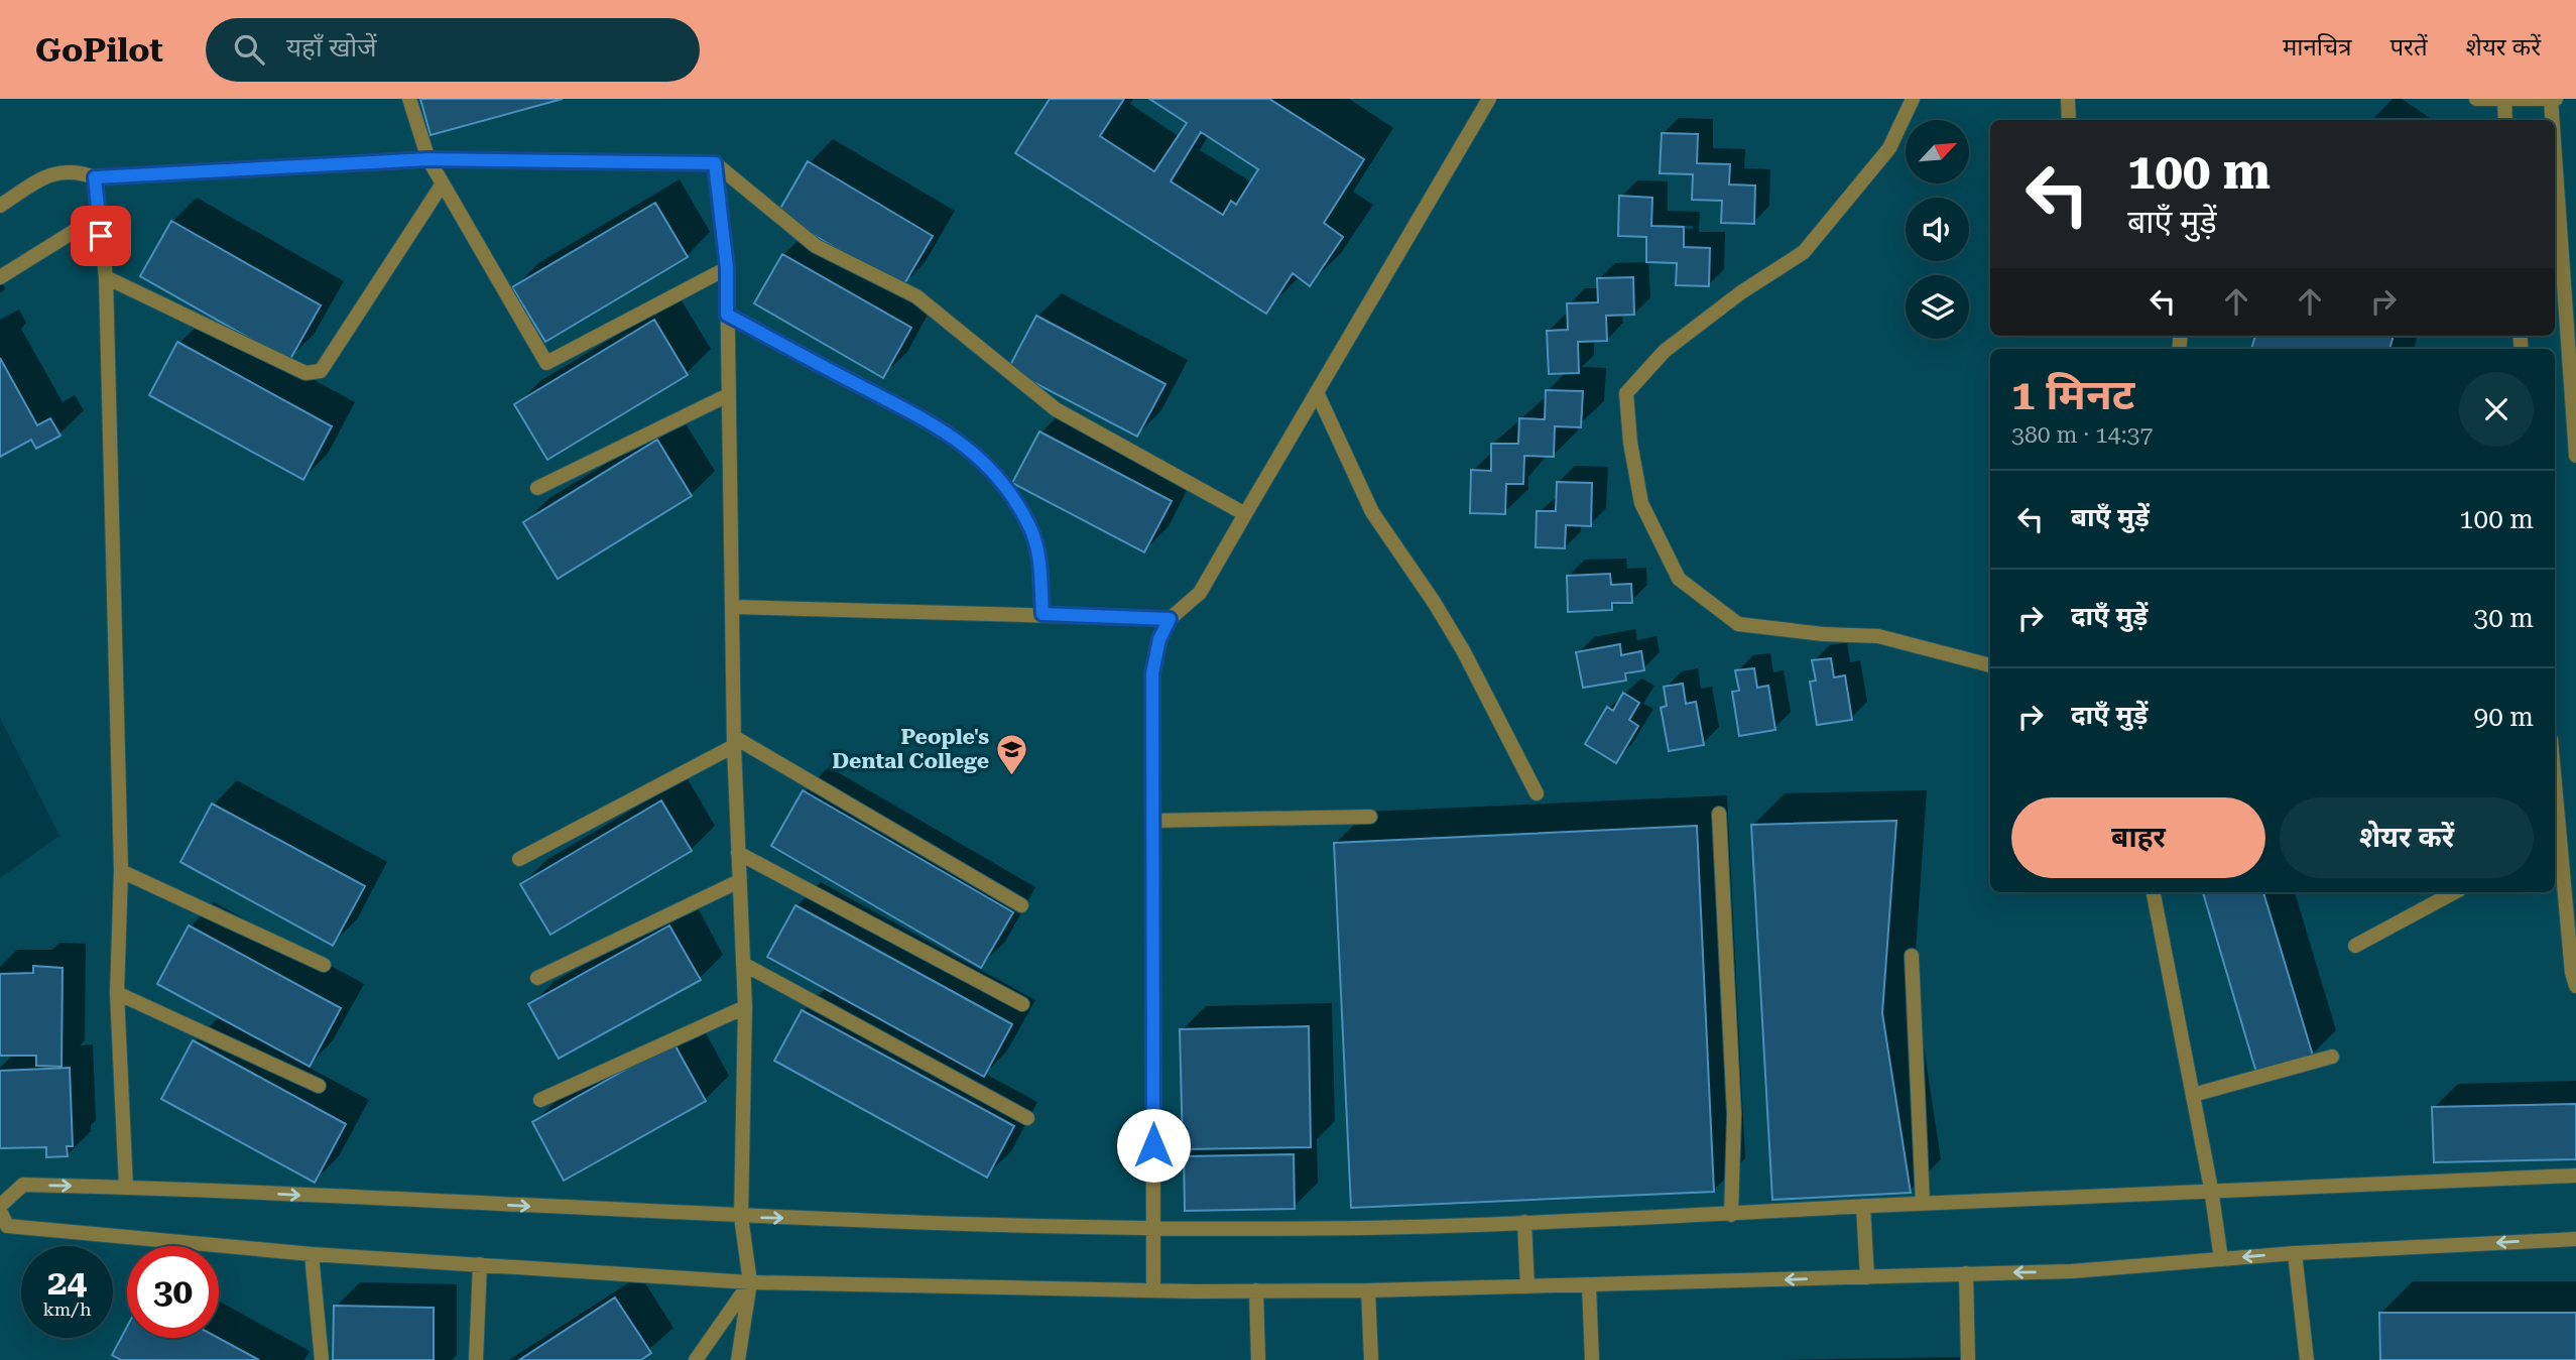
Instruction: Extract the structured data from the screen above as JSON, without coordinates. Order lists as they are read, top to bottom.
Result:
{
  "places": {
    "school or university": ["People's Dental College"]
  },
  "north": "top right",
  "page": {
    "header": "GoPilot",
    "search": "यहाँ खोजें",
    "nav": ["मानचित्र", "परतें", "शेयर करें"],
    "turn": ["100 m", "बाएँ मुड़ें"],
    "heading": ["1 मिनट", "380 m · 14:37"],
    "list": [
      {
        "name": "बाएँ मुड़ें",
        "value": "100 m"
      },
      {
        "name": "दाएँ मुड़ें",
        "value": "30 m"
      },
      {
        "name": "दाएँ मुड़ें",
        "value": "90 m"
      }
    ],
    "buttons": ["बाहर", "शेयर करें"],
    "speed": "24 km/h",
    "limit": "30"
  }
}
